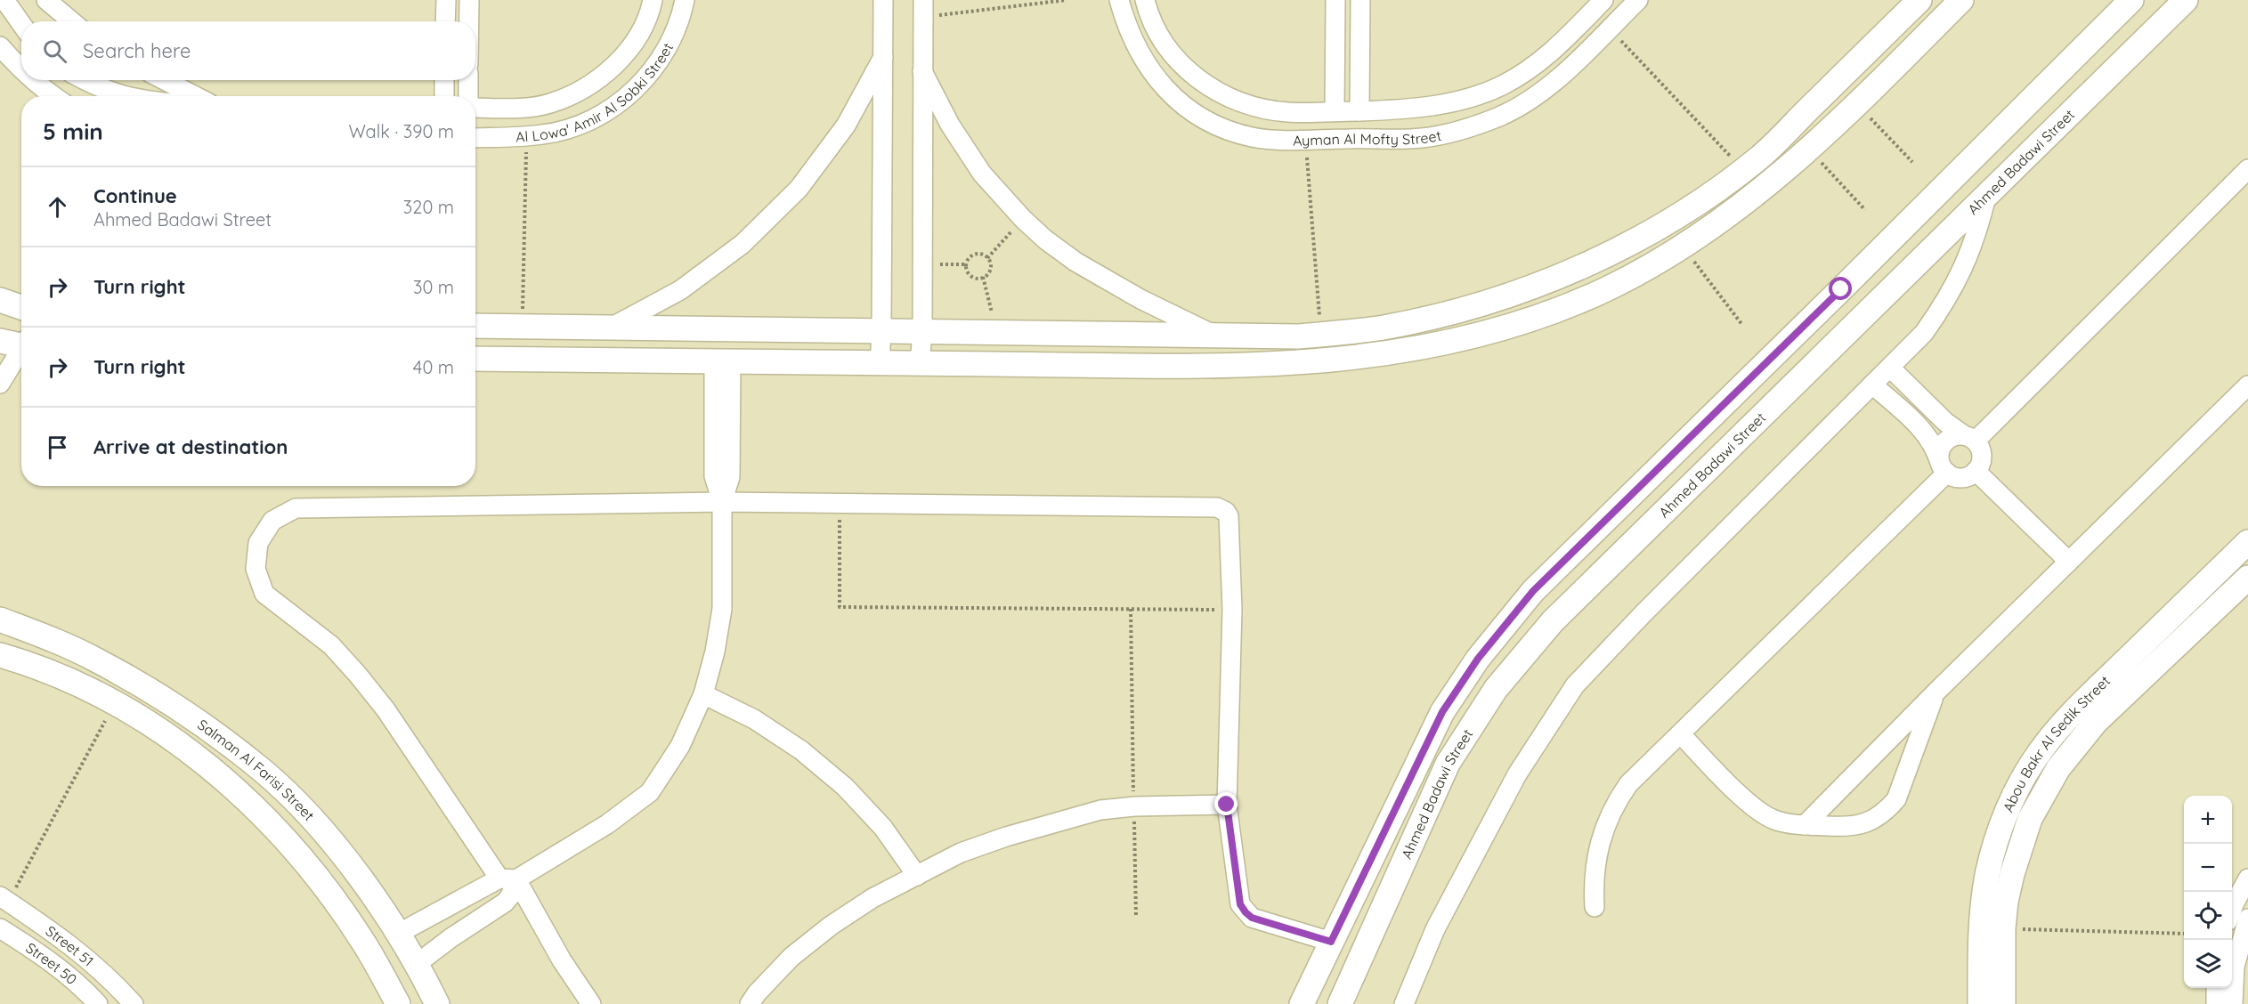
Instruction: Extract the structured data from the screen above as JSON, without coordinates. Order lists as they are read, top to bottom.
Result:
{
  "streets": {
    "street": [
      "Al Lowa' Amir Al Sobki Street",
      "Ayman Al Mofty Street",
      "Ahmed Badawi Street",
      "Abou Bakr Al Sedik Street",
      "Salman Al Farisi Street",
      "Street 51",
      "Street 50"
    ]
  },
  "page": {
    "search": "Search here",
    "heading": ["5 min", "Walk · 390 m"],
    "list": [
      ["Continue", "Ahmed Badawi Street", "320 m"],
      ["Turn right", "30 m"],
      ["Turn right", "40 m"],
      "Arrive at destination"
    ],
    "map_buttons": ["+", "−"]
  }
}
